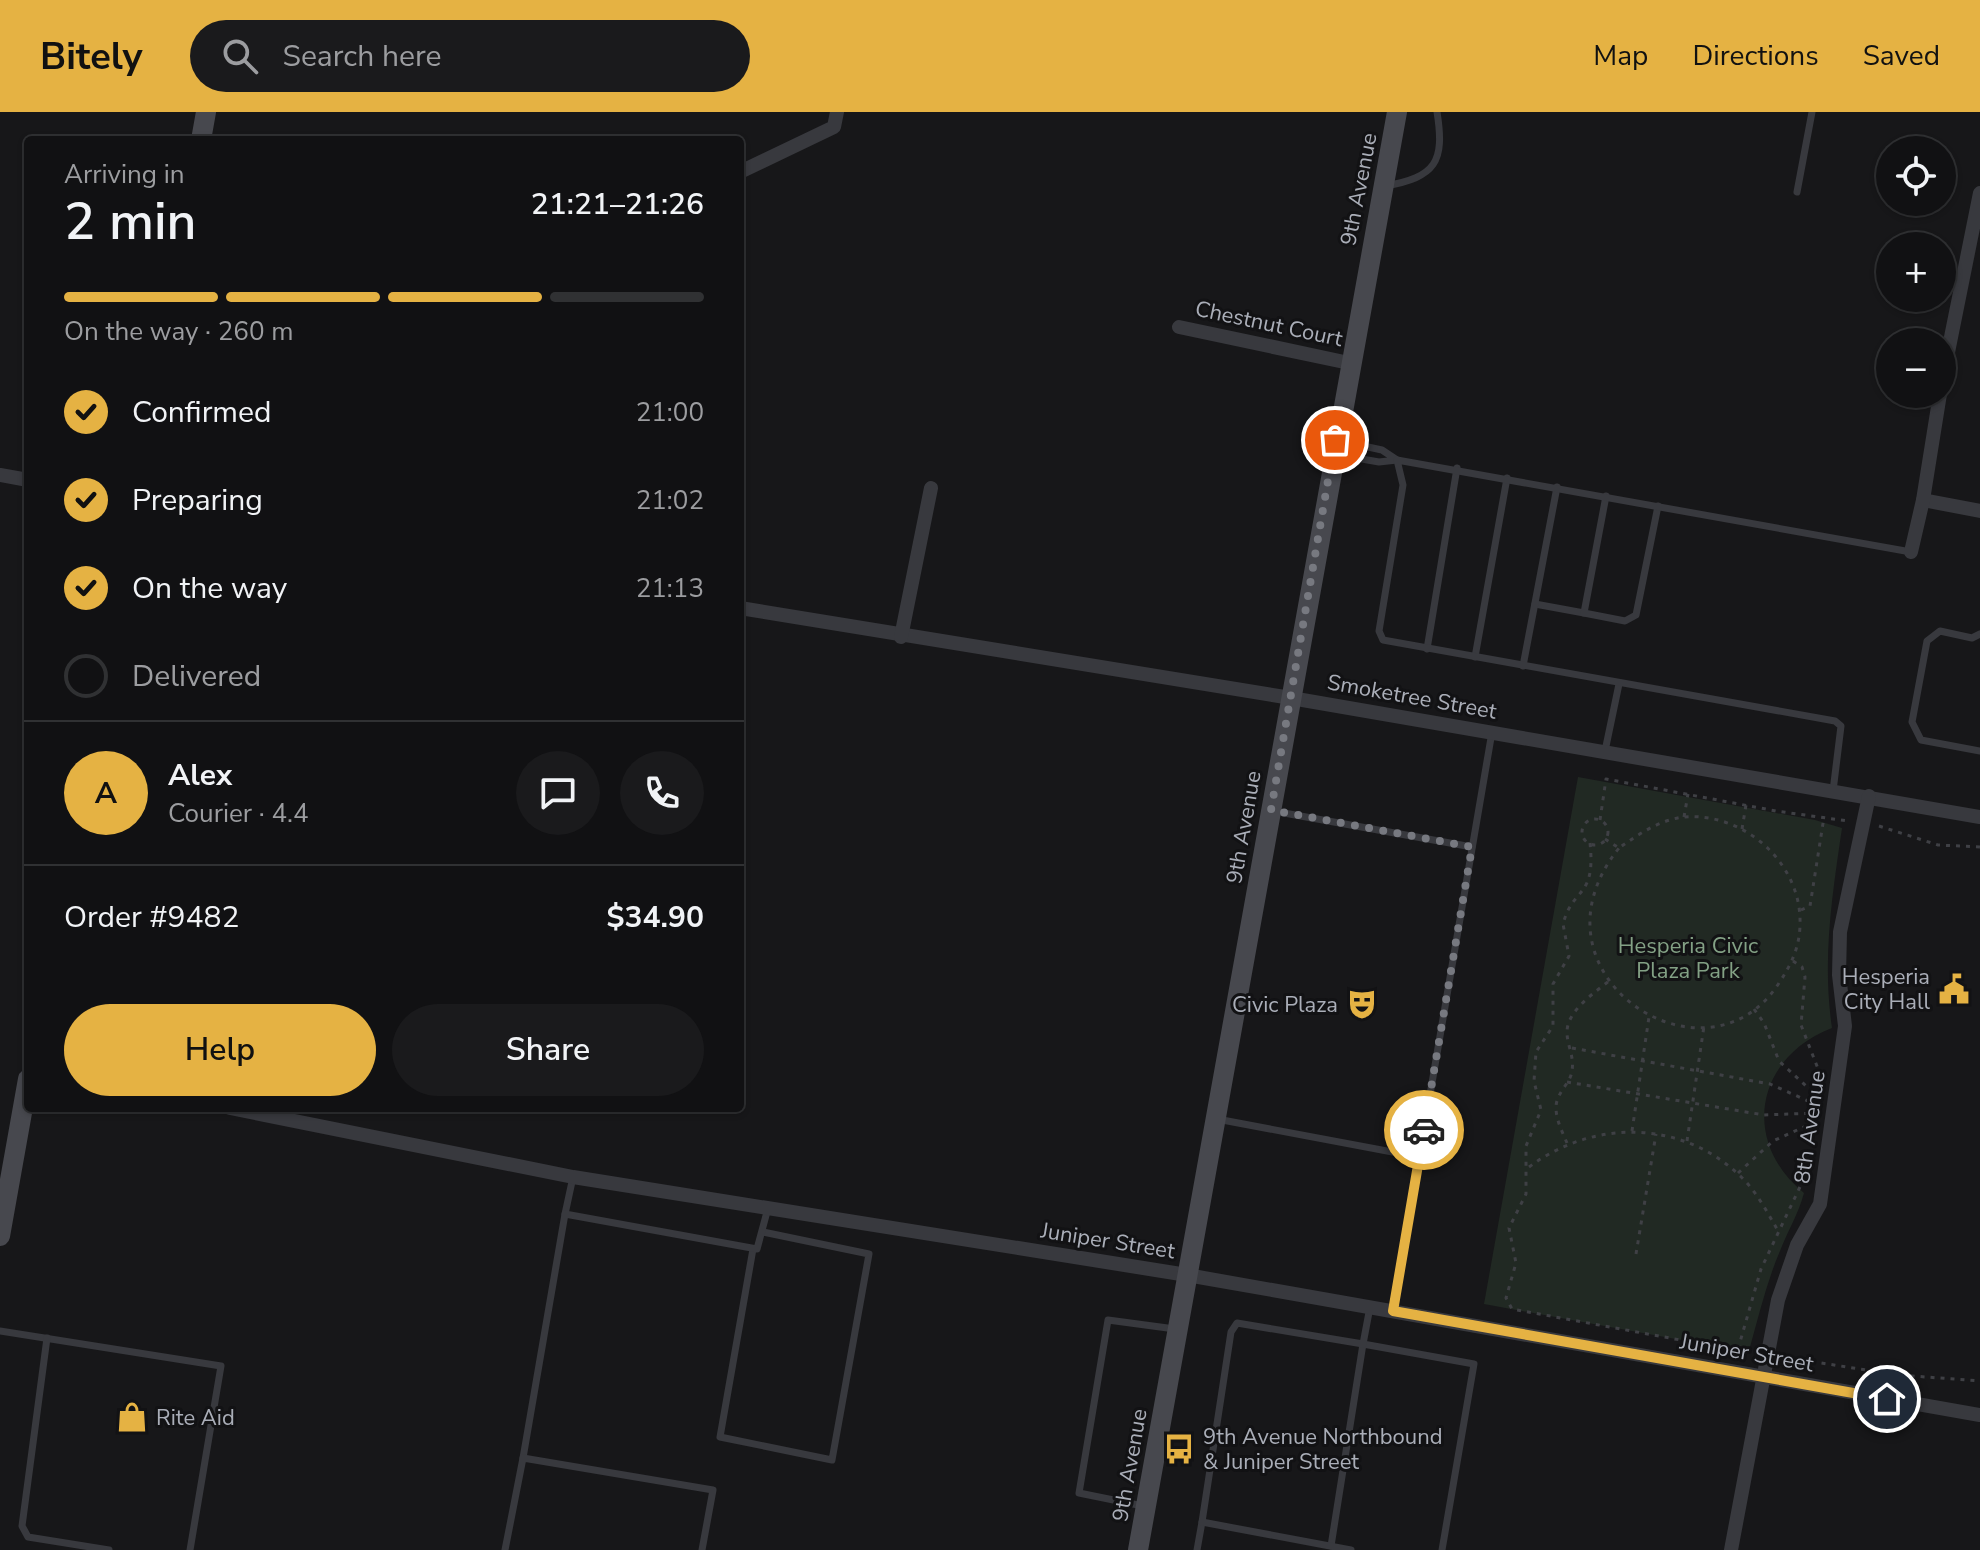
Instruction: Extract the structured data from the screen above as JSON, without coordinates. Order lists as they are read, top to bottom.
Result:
{
  "streets": {
    "street": [
      "9th Avenue",
      "Chestnut Court",
      "Smoketree Street",
      "8th Avenue",
      "Juniper Street"
    ]
  },
  "crossings": [
    ["9th Avenue", "Chestnut Court"],
    ["9th Avenue", "Smoketree Street"],
    ["9th Avenue", "Juniper Street"],
    ["Smoketree Street", "8th Avenue"],
    ["8th Avenue", "Juniper Street"]
  ],
  "parks": ["Hesperia Civic Plaza Park"],
  "places": {
    "public building": ["Hesperia City Hall"],
    "theatre": ["Civic Plaza"],
    "shop": ["Rite Aid"],
    "bus stop": ["9th Avenue Northbound & Juniper Street"]
  },
  "page": {
    "header": "Bitely",
    "search": "Search here",
    "nav": ["Map", "Directions", "Saved"],
    "map_buttons": ["+", "−"],
    "heading": ["2 min", "Arriving in", "21:21–21:26"],
    "panel": [
      "Alex",
      "Courier · 4.4",
      "Order #9482",
      "$34.90"
    ],
    "bar": "On the way · 260 m",
    "list": [
      ["Confirmed", "21:00"],
      ["Preparing", "21:02"],
      ["On the way", "21:13"],
      "Delivered"
    ],
    "round": "A",
    "buttons": ["Help", "Share"]
  }
}
